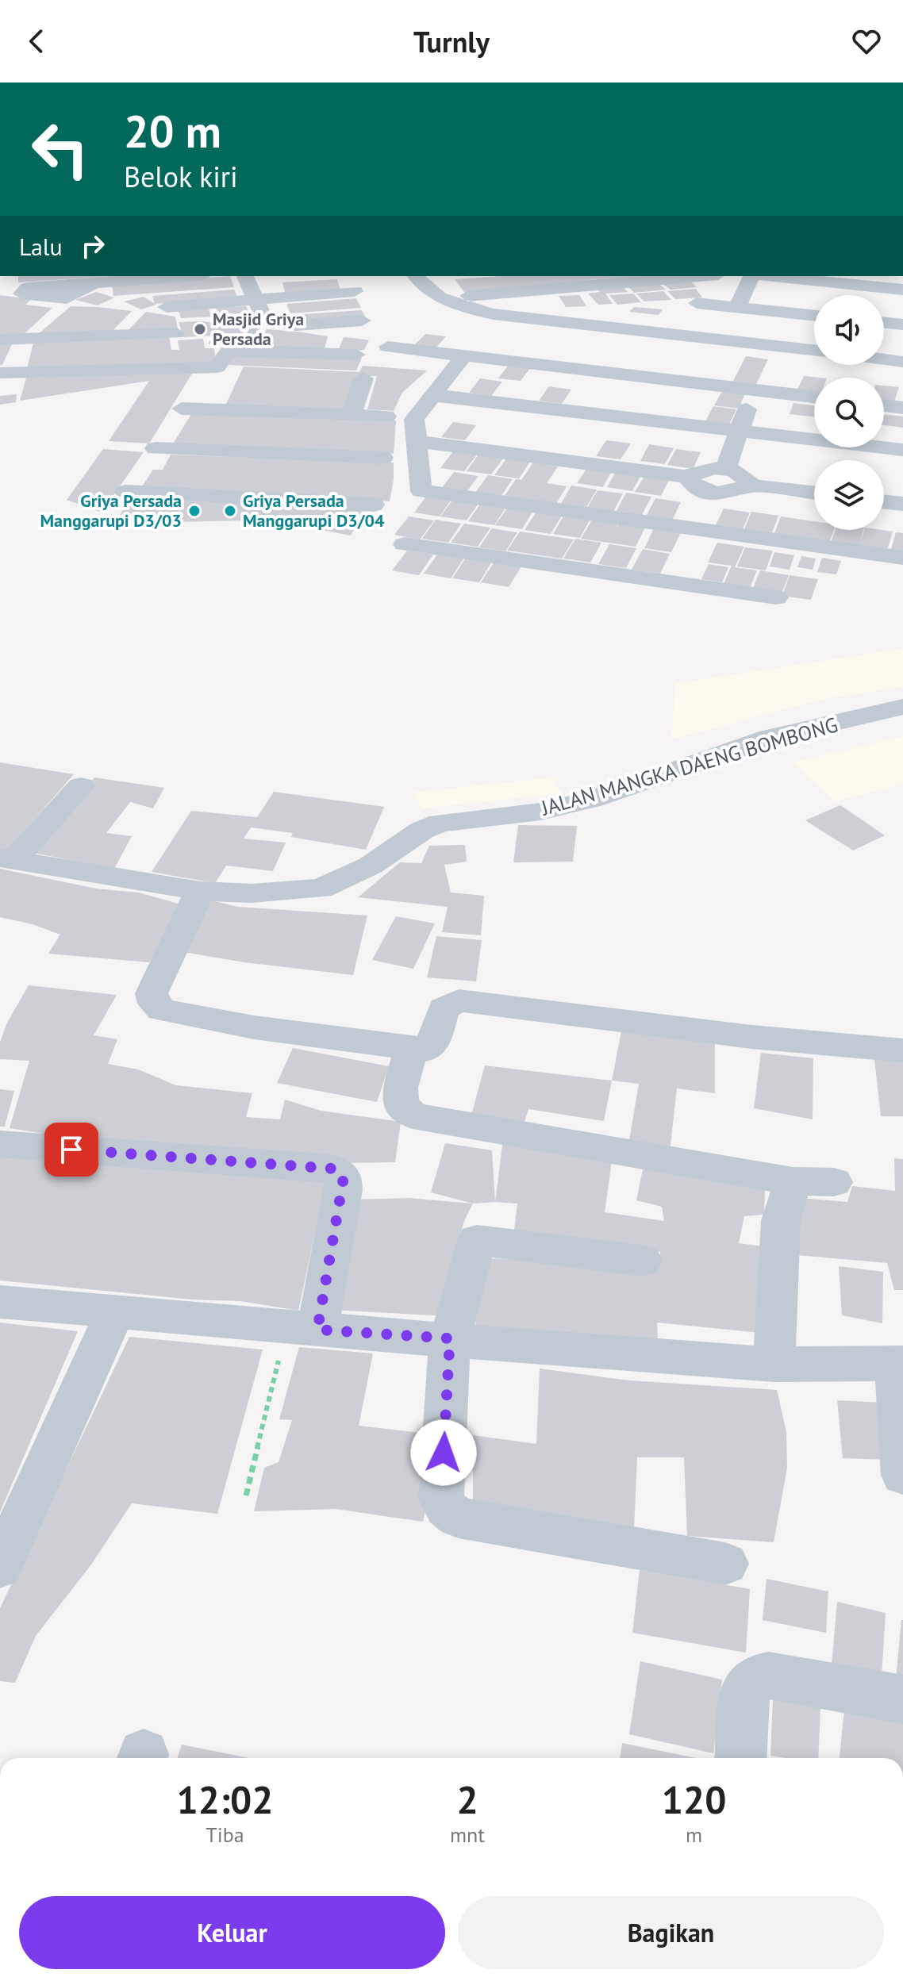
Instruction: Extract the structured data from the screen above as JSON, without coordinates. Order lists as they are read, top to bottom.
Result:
{
  "streets": {
    "street": ["JALAN MANGKA DAENG BOMBONG"]
  },
  "places": ["Masjid Griya Persada", "Griya Persada Manggarupi D3/03", "Griya Persada Manggarupi D3/04"],
  "page": {
    "header": "Turnly",
    "turn": ["20 m", "Belok kiri"],
    "then": "Lalu",
    "eta": [
      "12:02",
      "Tiba",
      "2",
      "mnt",
      "120",
      "m"
    ],
    "buttons": ["Keluar", "Bagikan"]
  }
}
